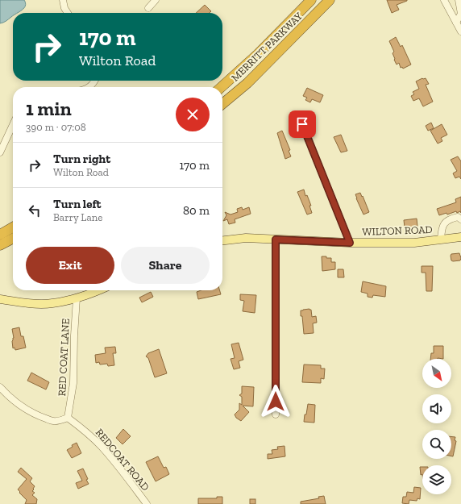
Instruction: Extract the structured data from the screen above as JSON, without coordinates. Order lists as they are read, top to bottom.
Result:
{
  "streets": {
    "highway": ["MERRITT PARKWAY"],
    "main road": ["WILTON ROAD"],
    "street": ["RED COAT LANE", "REDCOAT ROAD"]
  },
  "crossings": [
    ["RED COAT LANE", "REDCOAT ROAD"]
  ],
  "north": "bottom right",
  "page": {
    "turn": ["170 m", "Wilton Road"],
    "heading": ["1 min", "390 m · 07:08"],
    "list": [
      {
        "name": "Turn right",
        "note": "Wilton Road",
        "value": "170 m"
      },
      {
        "name": "Turn left",
        "note": "Barry Lane",
        "value": "80 m"
      }
    ],
    "buttons": ["Exit", "Share"]
  }
}
